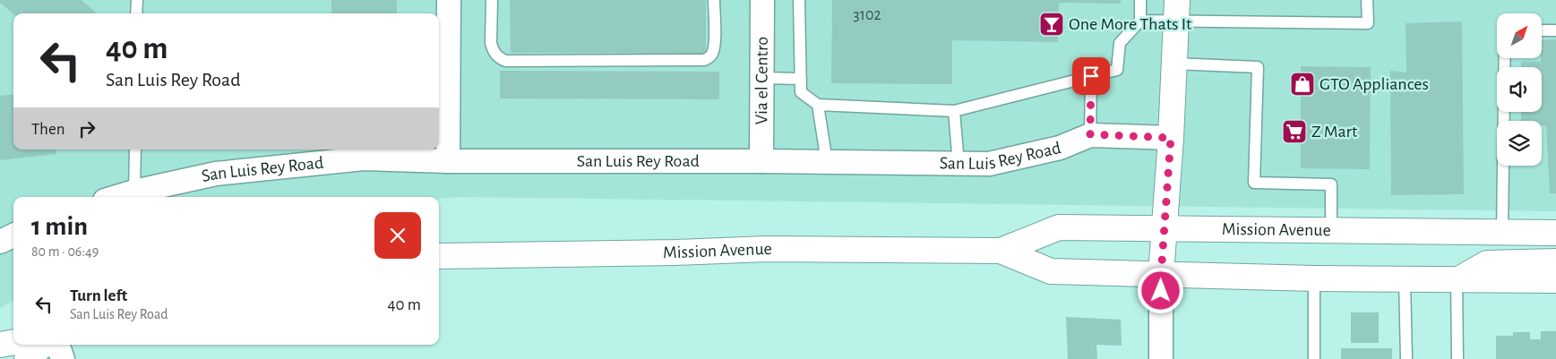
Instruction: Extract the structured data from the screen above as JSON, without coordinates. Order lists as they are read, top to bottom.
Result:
{
  "streets": {
    "main road": ["Mission Avenue"],
    "street": ["Via el Centro", "San Luis Rey Road"]
  },
  "crossings": [
    ["Via el Centro", "San Luis Rey Road"]
  ],
  "places": {
    "bar": ["One More Thats It"],
    "shop": ["GTO Appliances"],
    "supermarket": ["Z Mart"]
  },
  "house_numbers": ["3102"],
  "north": "top right",
  "page": {
    "turn": ["40 m", "San Luis Rey Road"],
    "then": "Then",
    "heading": ["1 min", "80 m · 06:49"],
    "list": [
      {
        "name": "Turn left",
        "note": "San Luis Rey Road",
        "value": "40 m"
      }
    ]
  }
}
